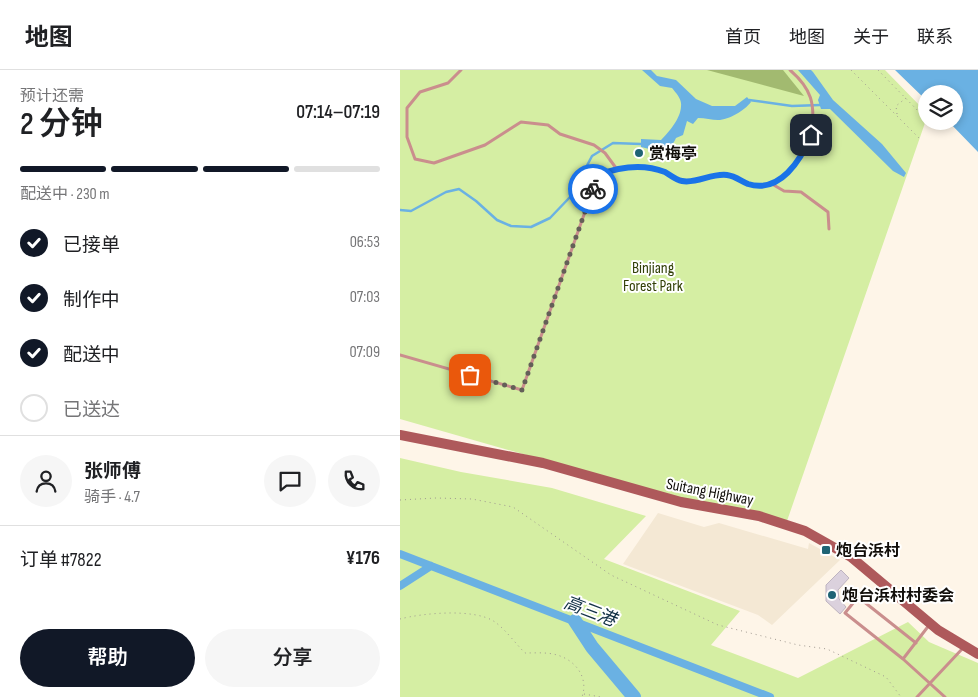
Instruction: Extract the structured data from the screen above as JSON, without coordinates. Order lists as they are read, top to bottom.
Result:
{
  "streets": {
    "street": ["Suitang Highway"]
  },
  "water": ["高三港"],
  "parks": ["Binjiang Forest Park"],
  "places": {
    "other": ["赏梅亭", "炮台浜村村委会"],
    "transit": ["炮台浜村"]
  },
  "page": {
    "header": "地图",
    "nav": [
      "首页",
      "地图",
      "关于",
      "联系"
    ],
    "heading": ["2 分钟", "预计还需", "07:14–07:19"],
    "panel": [
      "张师傅",
      "骑手 · 4.7",
      "订单 #7822",
      "¥176"
    ],
    "bar": "配送中 · 230 m",
    "list": [
      ["已接单", "06:53"],
      ["制作中", "07:03"],
      ["配送中", "07:09"],
      "已送达"
    ],
    "buttons": ["帮助", "分享"]
  }
}
